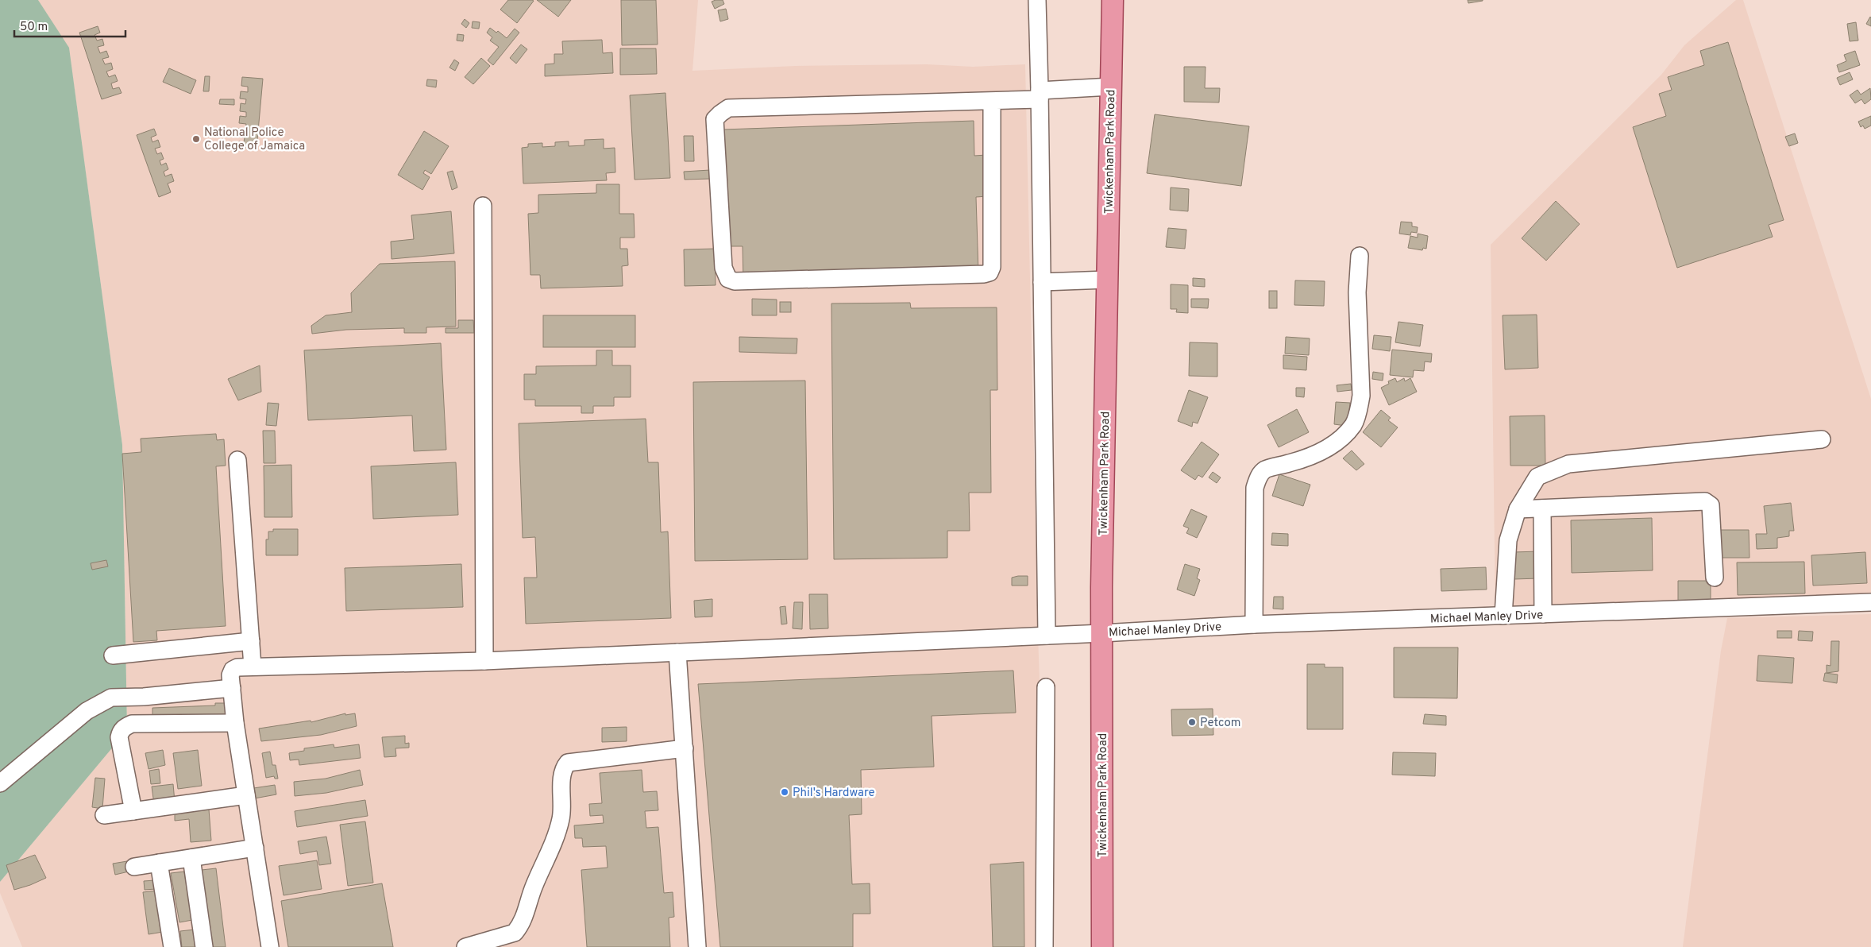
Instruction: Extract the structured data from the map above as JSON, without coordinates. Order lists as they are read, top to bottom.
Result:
{
  "streets": {
    "main road": ["Twickenham Park Road"],
    "street": ["Michael Manley Drive"]
  },
  "crossings": [
    ["Twickenham Park Road", "Michael Manley Drive"]
  ],
  "places": ["National Police College of Jamaica", "Petcom", "Phil's Hardware"],
  "scale_bar": "50 m"
}
